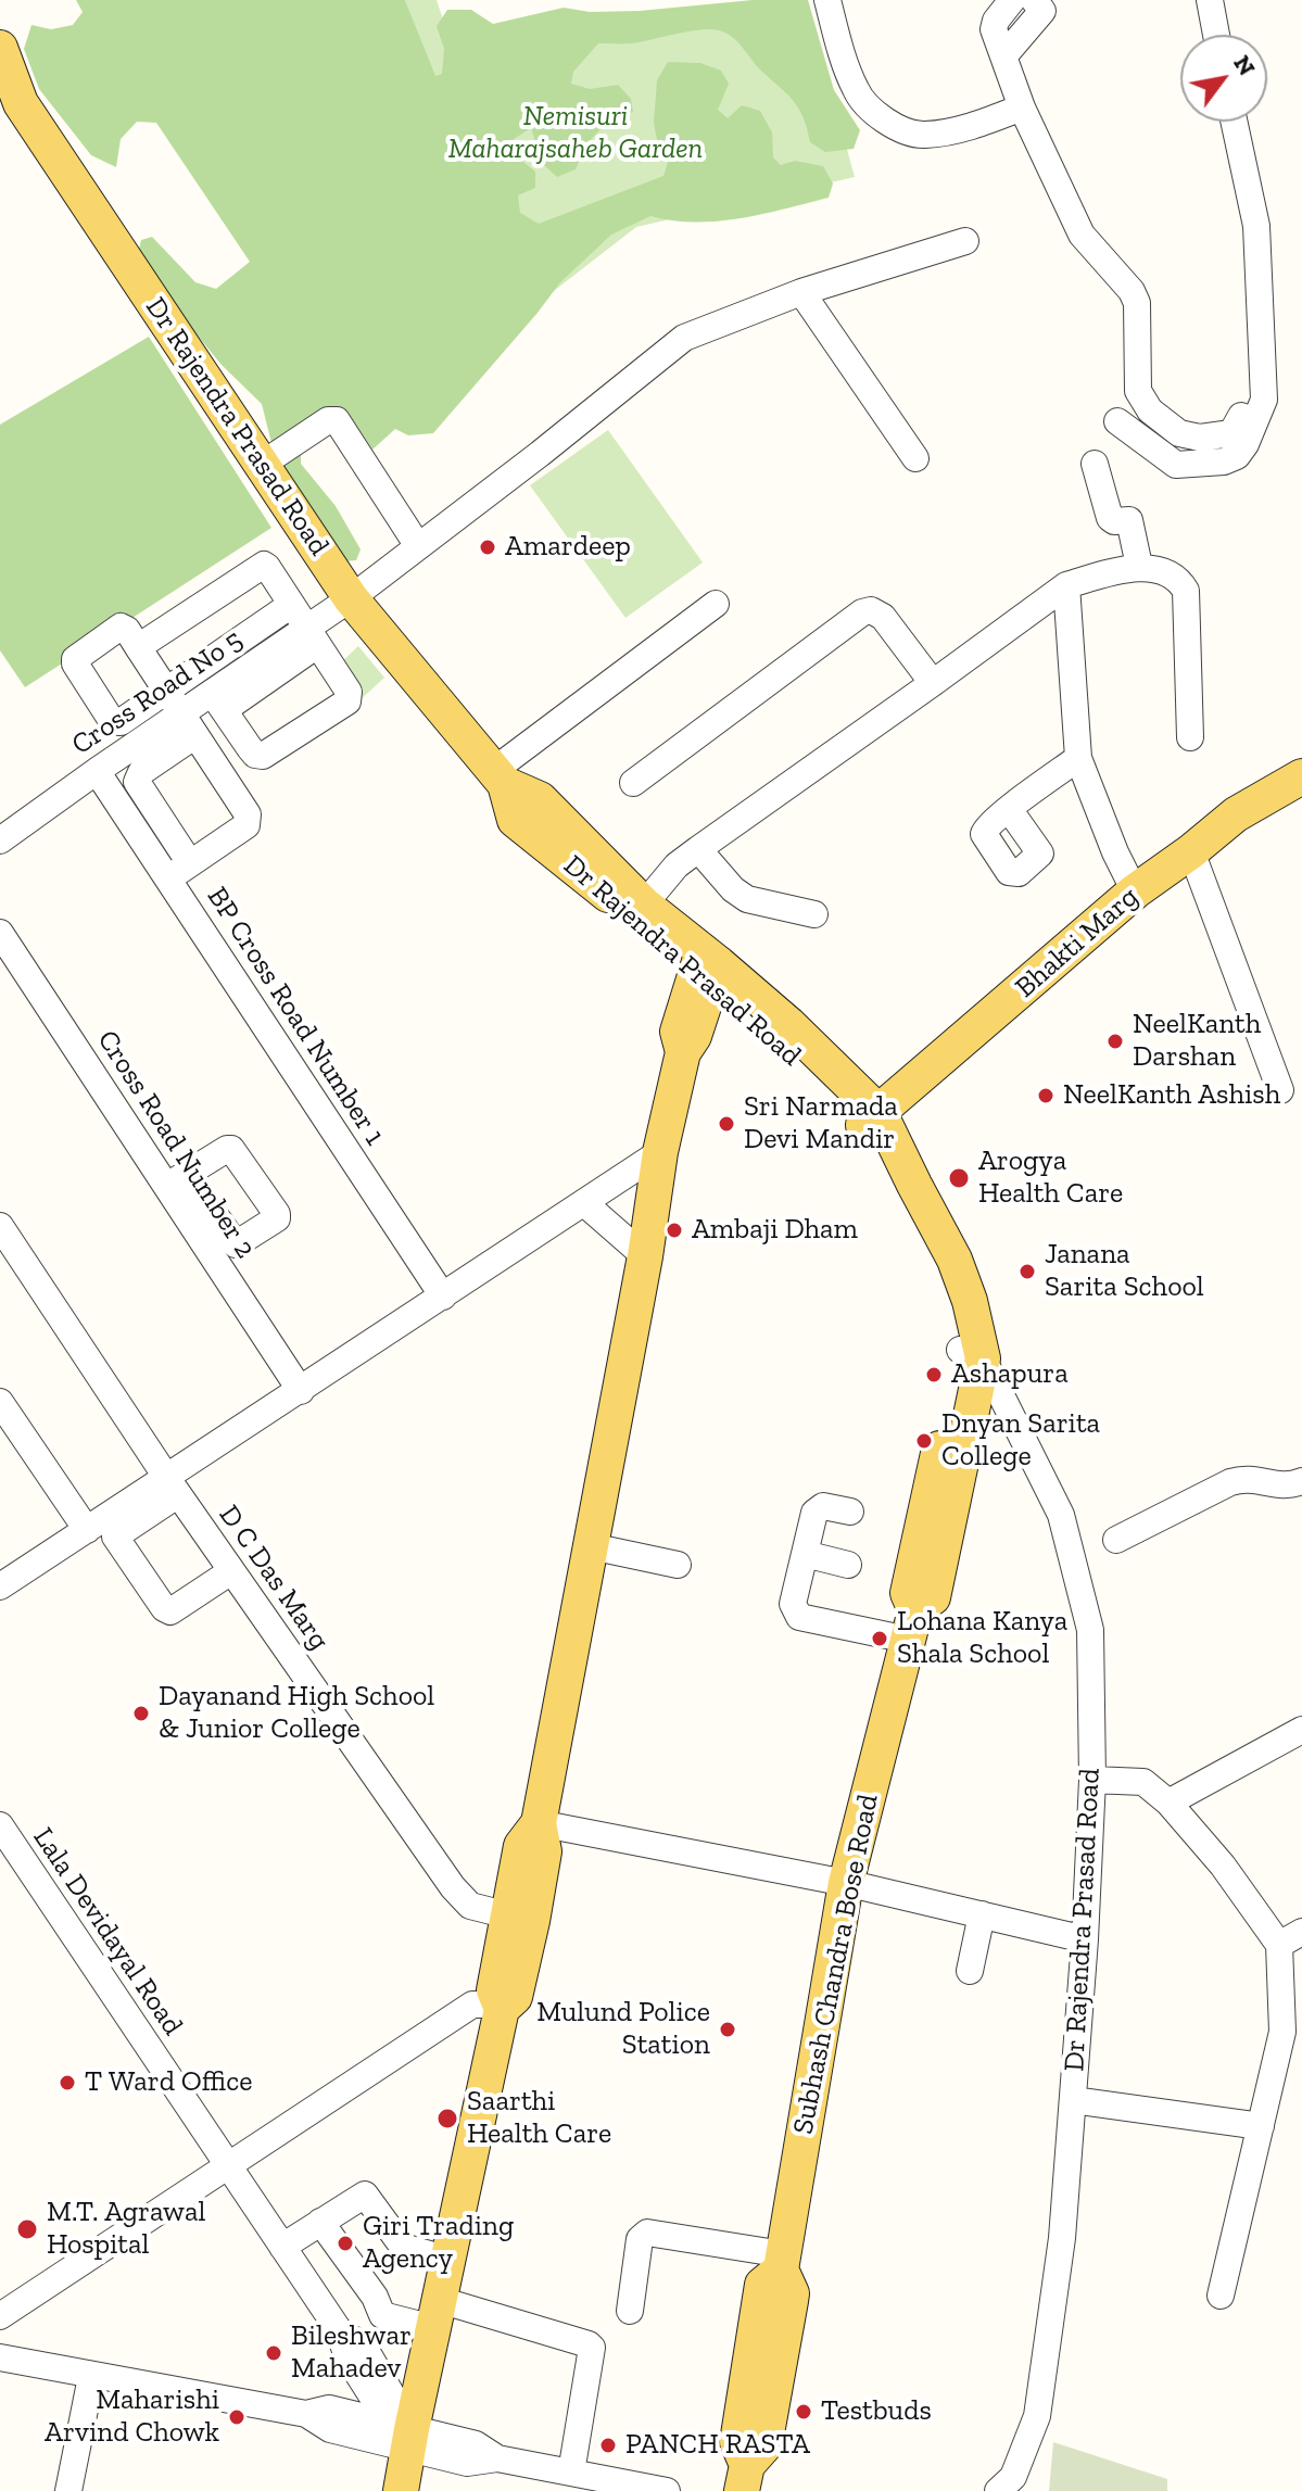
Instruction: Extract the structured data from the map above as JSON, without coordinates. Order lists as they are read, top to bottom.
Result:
{
  "streets": {
    "main road": ["Dr Rajendra Prasad Road", "Bhakti Marg", "Subhash Chandra Bose Road"],
    "street": [
      "Cross Road No 5",
      "BP Cross Road Number 1",
      "Cross Road Number 2",
      "D C Das Marg",
      "Lala Devidayal Road"
    ]
  },
  "crossings": [
    ["Dr Rajendra Prasad Road", "Cross Road No 5"],
    ["Dr Rajendra Prasad Road", "Bhakti Marg"],
    ["Dr Rajendra Prasad Road", "Subhash Chandra Bose Road"],
    ["Cross Road No 5", "BP Cross Road Number 1"]
  ],
  "parks": ["Nemisuri Maharajsaheb Garden"],
  "places": [
    "Amardeep",
    "NeelKanth Darshan",
    "NeelKanth Ashish",
    "Sri Narmada Devi Mandir",
    "Arogya Health Care",
    "Ambaji Dham",
    "Janana Sarita School",
    "Ashapura",
    "Dnyan Sarita College",
    "Lohana Kanya Shala School",
    "Dayanand High School & Junior College",
    "Mulund Police Station",
    "T Ward Office",
    "Saarthi Health Care",
    "M.T. Agrawal Hospital",
    "Giri Trading Agency",
    "Bileshwar Mahadev",
    "Testbuds",
    "Maharishi Arvind Chowk",
    "PANCH RASTA"
  ],
  "north": "top right"
}
